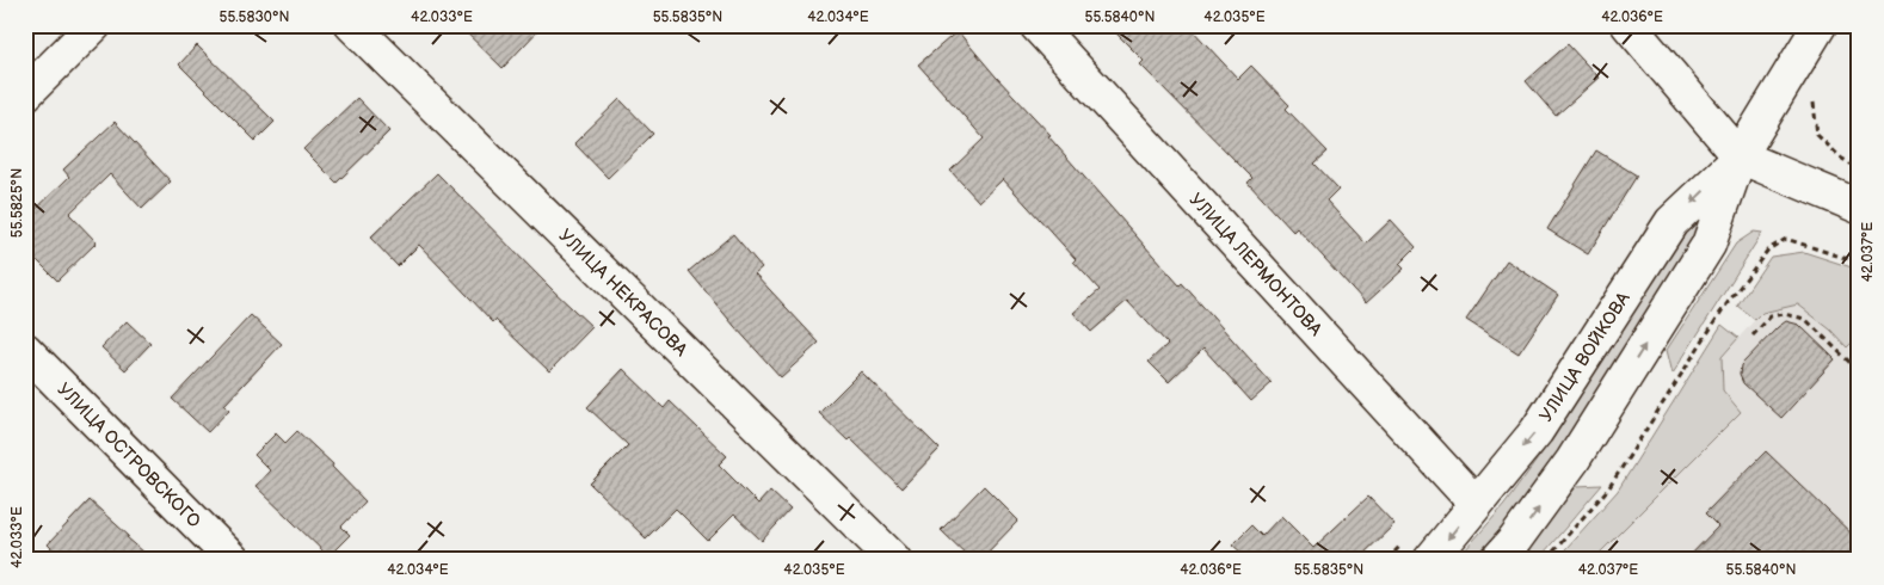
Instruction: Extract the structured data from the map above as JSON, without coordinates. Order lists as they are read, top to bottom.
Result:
{
  "streets": {
    "street": [
      "УЛИЦА ЛЕРМОНТОВА",
      "УЛИЦА НЕКРАСОВА",
      "УЛИЦА ВОЙКОВА",
      "УЛИЦА ОСТРОВСКОГО"
    ]
  },
  "crossings": [
    ["УЛИЦА ЛЕРМОНТОВА", "УЛИЦА ВОЙКОВА"]
  ],
  "coordinates": [
    "55.5830°N",
    "42.033°E",
    "55.5835°N",
    "42.034°E",
    "55.5840°N",
    "42.035°E",
    "42.036°E",
    "55.5825°N",
    "42.037°E"
  ]
}
